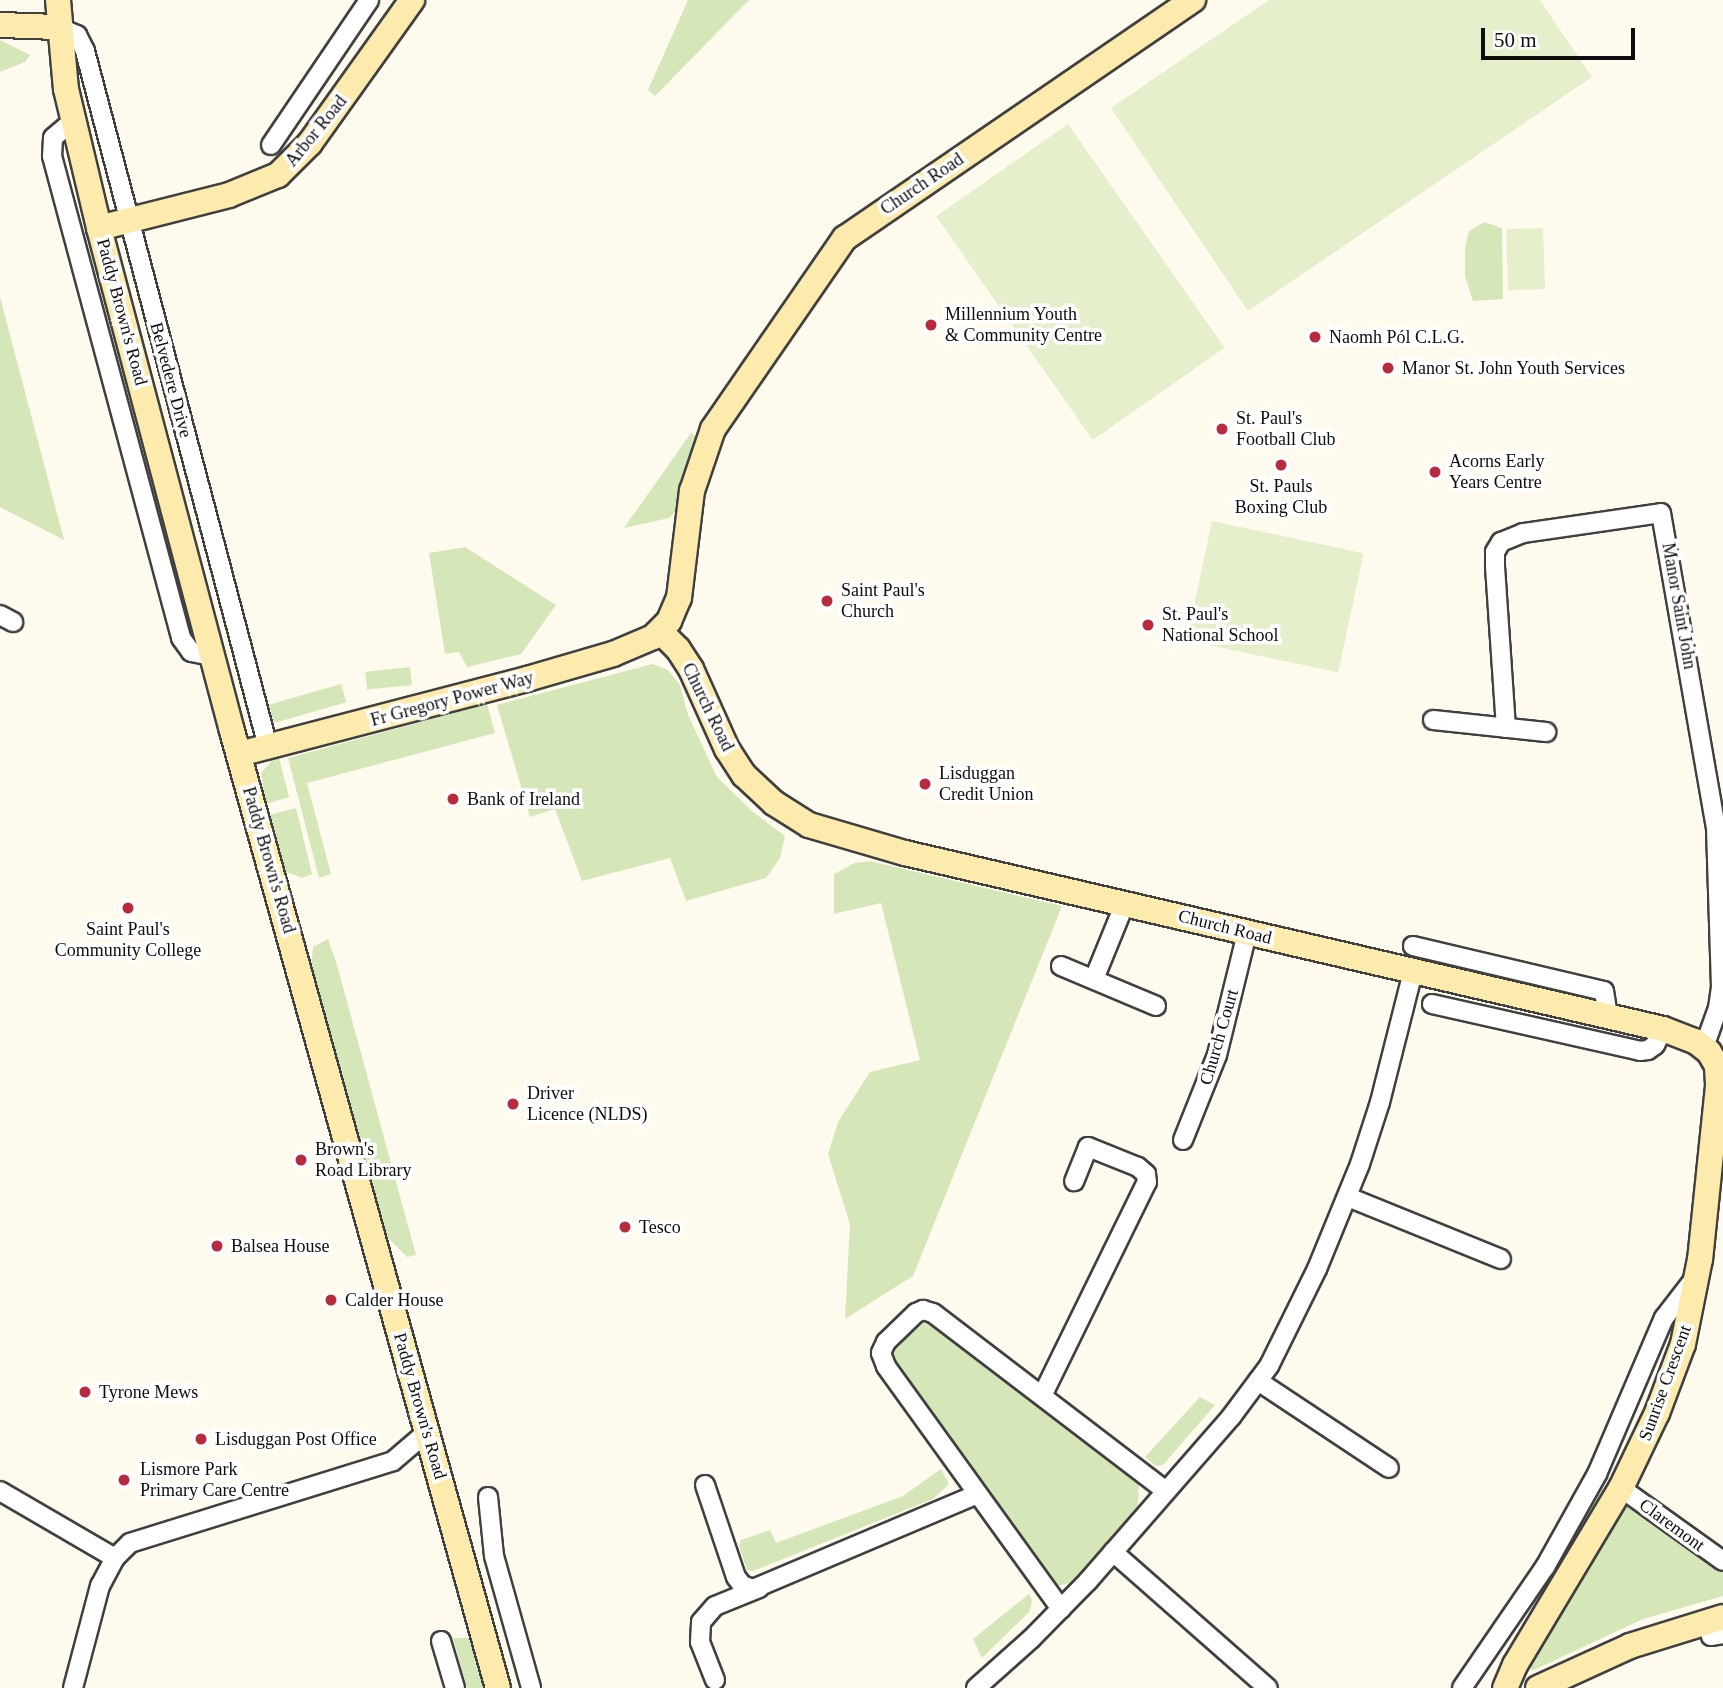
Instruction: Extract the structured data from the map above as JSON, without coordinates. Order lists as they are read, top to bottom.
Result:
{
  "streets": {
    "street": [
      "Arbor Road",
      "Church Road",
      "Paddy Brown's Road",
      "Belvedere Drive",
      "Manor Saint John",
      "Fr Gregory Power Way",
      "Church Court",
      "Sunrise Crescent",
      "Claremont"
    ]
  },
  "crossings": [
    ["Arbor Road", "Paddy Brown's Road"],
    ["Arbor Road", "Belvedere Drive"],
    ["Church Road", "Manor Saint John"],
    ["Church Road", "Fr Gregory Power Way"],
    ["Church Road", "Church Court"],
    ["Church Road", "Sunrise Crescent"],
    ["Paddy Brown's Road", "Belvedere Drive"],
    ["Paddy Brown's Road", "Fr Gregory Power Way"],
    ["Belvedere Drive", "Fr Gregory Power Way"],
    ["Manor Saint John", "Sunrise Crescent"],
    ["Sunrise Crescent", "Claremont"]
  ],
  "places": [
    "Millennium Youth & Community Centre",
    "Naomh Pól C.L.G.",
    "Manor St. John Youth Services",
    "St. Paul's Football Club",
    "St. Pauls Boxing Club",
    "Acorns Early Years Centre",
    "Saint Paul's Church",
    "St. Paul's National School",
    "Lisduggan Credit Union",
    "Bank of Ireland",
    "Saint Paul's Community College",
    "Driver Licence (NLDS)",
    "Brown's Road Library",
    "Tesco",
    "Balsea House",
    "Calder House",
    "Tyrone Mews",
    "Lisduggan Post Office",
    "Lismore Park Primary Care Centre"
  ],
  "scale_bar": "50 m"
}
